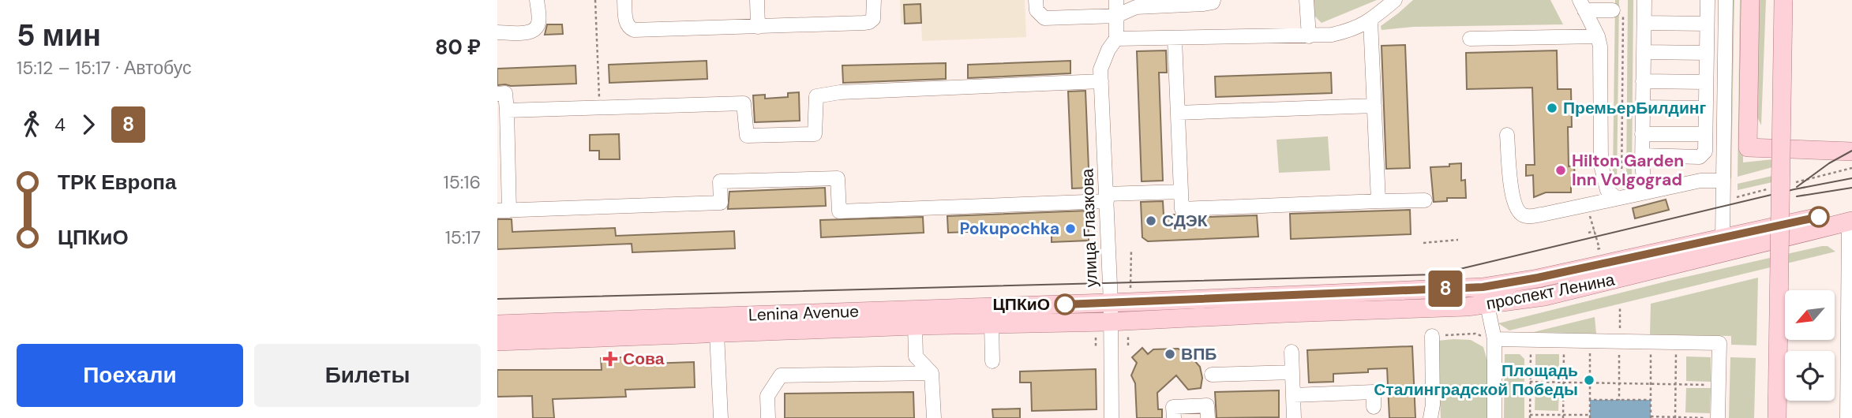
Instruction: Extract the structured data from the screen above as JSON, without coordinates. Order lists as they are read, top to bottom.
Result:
{
  "streets": {
    "main road": ["проспект Ленина", "Lenina Avenue"],
    "street": ["улица Глазкова"]
  },
  "crossings": [
    ["улица Глазкова", "проспект Ленина"],
    ["улица Глазкова", "Lenina Avenue"],
    ["проспект Ленина", "Lenina Avenue"]
  ],
  "places": {
    "other": [
      "ПремьерБилдинг",
      "Hilton Garden Inn Volgograd",
      "СДЭК",
      "Pokupochka",
      "ЦПКиО",
      "ВПБ",
      "Площадь Сталинградской Победы"
    ],
    "health": ["Сова"]
  },
  "lines": ["bus line 8"],
  "north": "bottom left",
  "page": {
    "heading": ["5 мин", "15:12 – 15:17 · Автобус", "80 ₽"],
    "on_map": "8",
    "legs": ["4", "8"],
    "list": [
      {
        "name": "ТРК Европа",
        "value": "15:16"
      },
      {
        "name": "ЦПКиО",
        "value": "15:17"
      }
    ],
    "buttons": ["Поехали", "Билеты"]
  }
}
